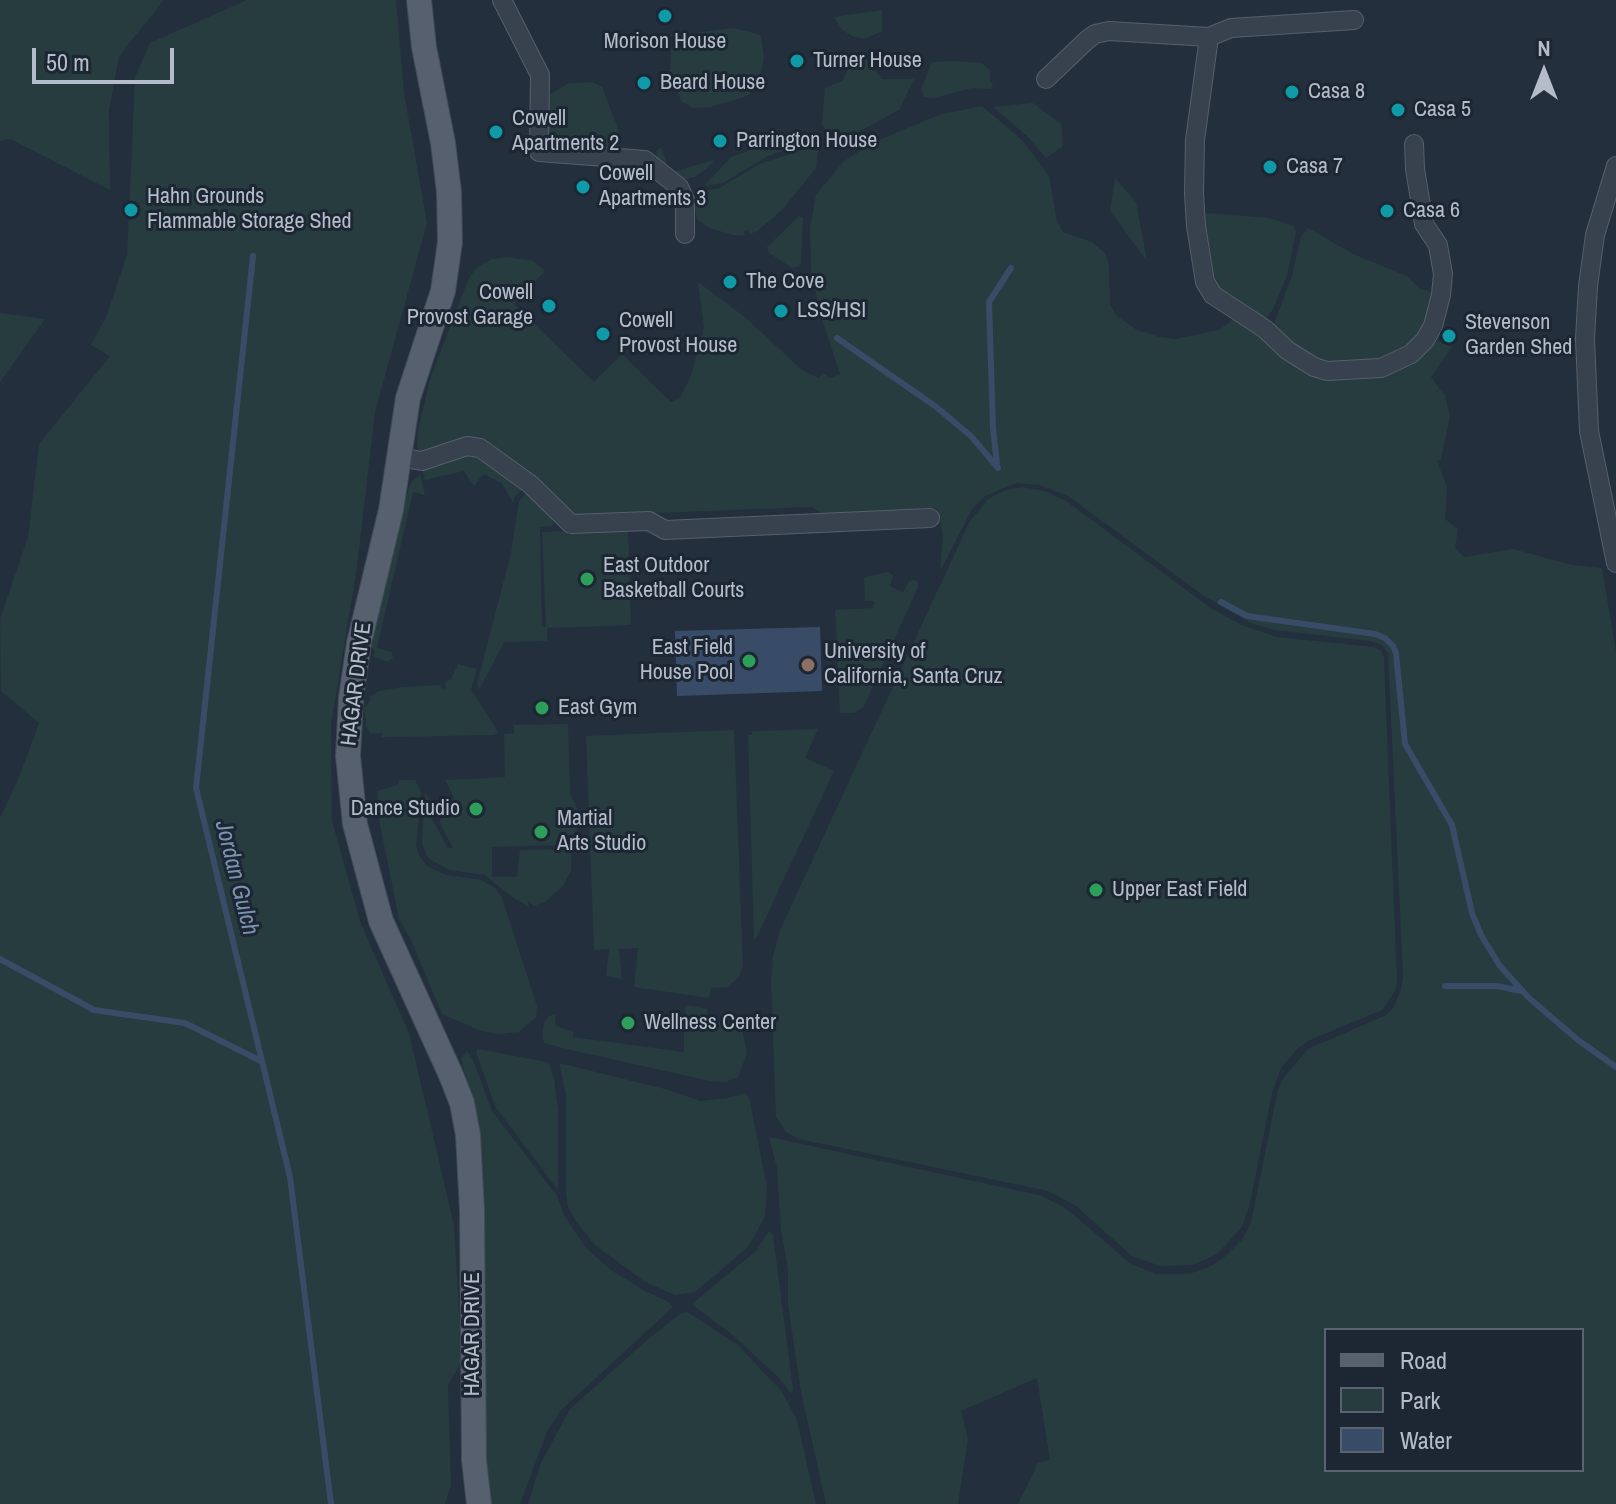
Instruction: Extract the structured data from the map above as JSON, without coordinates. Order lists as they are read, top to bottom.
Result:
{
  "streets": {
    "main road": ["HAGAR DRIVE"]
  },
  "water": ["Jordan Gulch"],
  "places": [
    "Morison House",
    "Turner House",
    "Beard House",
    "Casa 8",
    "Casa 5",
    "Cowell Apartments 2",
    "Parrington House",
    "Casa 7",
    "Cowell Apartments 3",
    "Hahn Grounds Flammable Storage Shed",
    "Casa 6",
    "The Cove",
    "Cowell Provost Garage",
    "LSS/HSI",
    "Cowell Provost House",
    "Stevenson Garden Shed",
    "East Outdoor Basketball Courts",
    "East Field House Pool",
    "University of California, Santa Cruz",
    "East Gym",
    "Dance Studio",
    "Martial Arts Studio",
    "Upper East Field",
    "Wellness Center"
  ],
  "legend": ["Road", "Park", "Water"],
  "scale_bar": "50 m",
  "north": "top"
}
